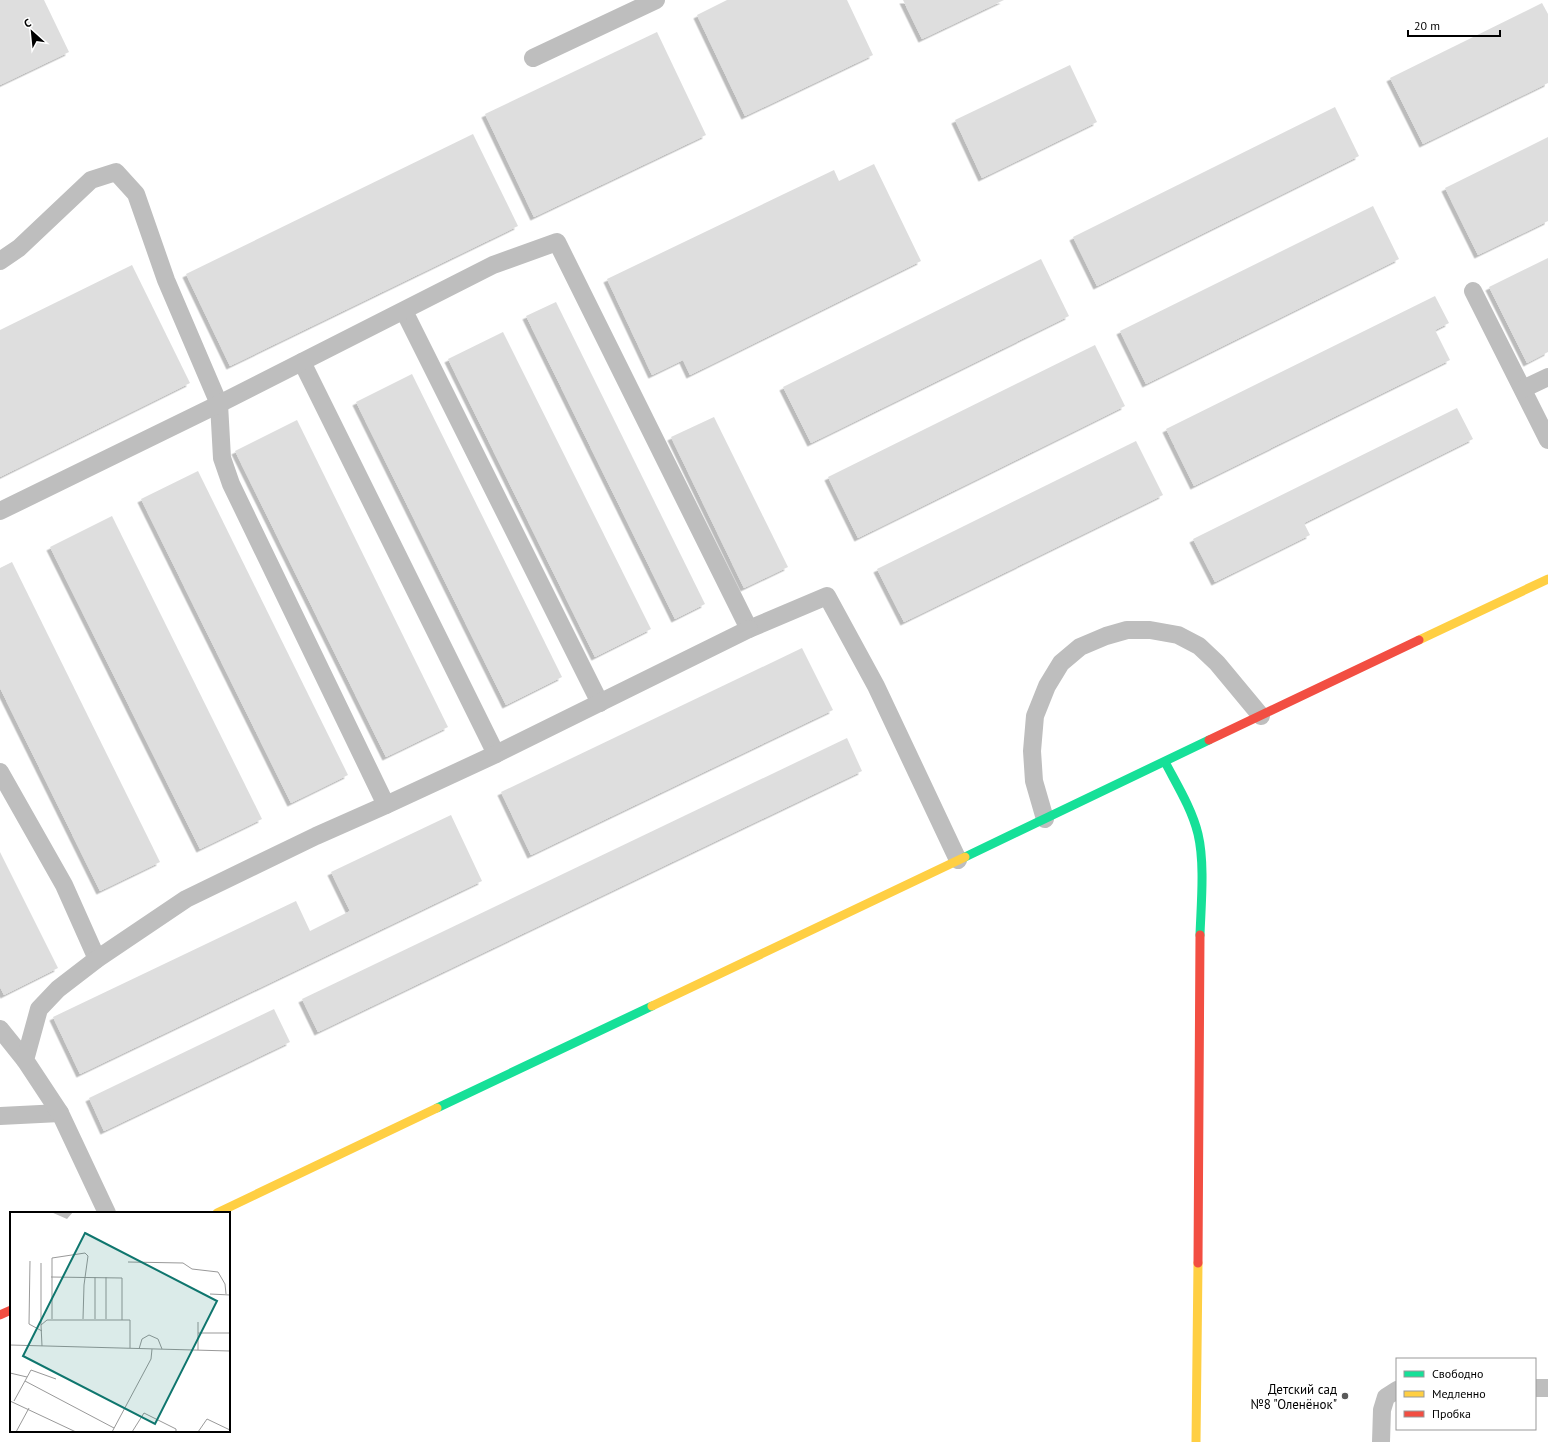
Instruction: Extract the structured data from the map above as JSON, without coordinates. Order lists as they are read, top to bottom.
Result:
{
  "places": ["Детский сад №8 \"Оленёнок\""],
  "legend": ["Свободно", "Медленно", "Пробка"],
  "scale_bar": "20 m",
  "north": "top left"
}
